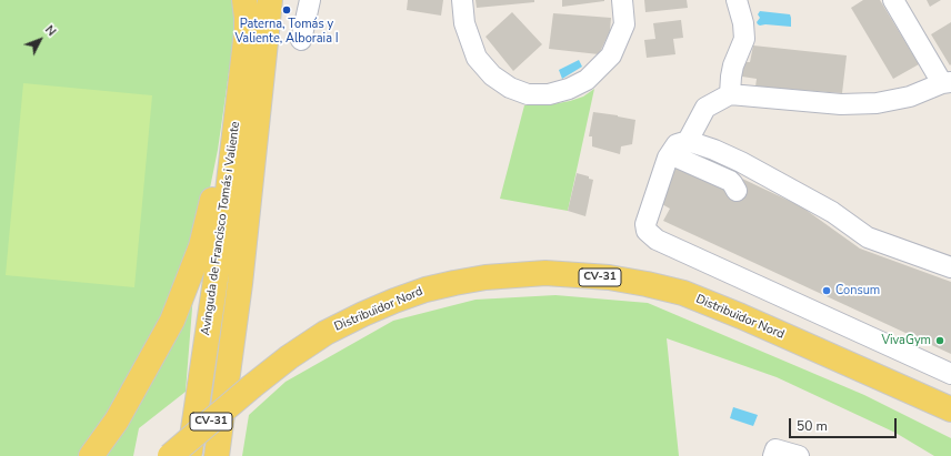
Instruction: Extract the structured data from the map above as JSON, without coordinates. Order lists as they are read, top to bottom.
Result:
{
  "streets": {
    "main road": ["Avinguda de Francisco Tomás i Valiente", "CV-31", "Distribuïdor Nord"]
  },
  "places": ["Paterna, Tomás y Valiente, Alboraia I", "Consum", "VivaGym"],
  "scale_bar": "50 m",
  "north": "top right"
}
